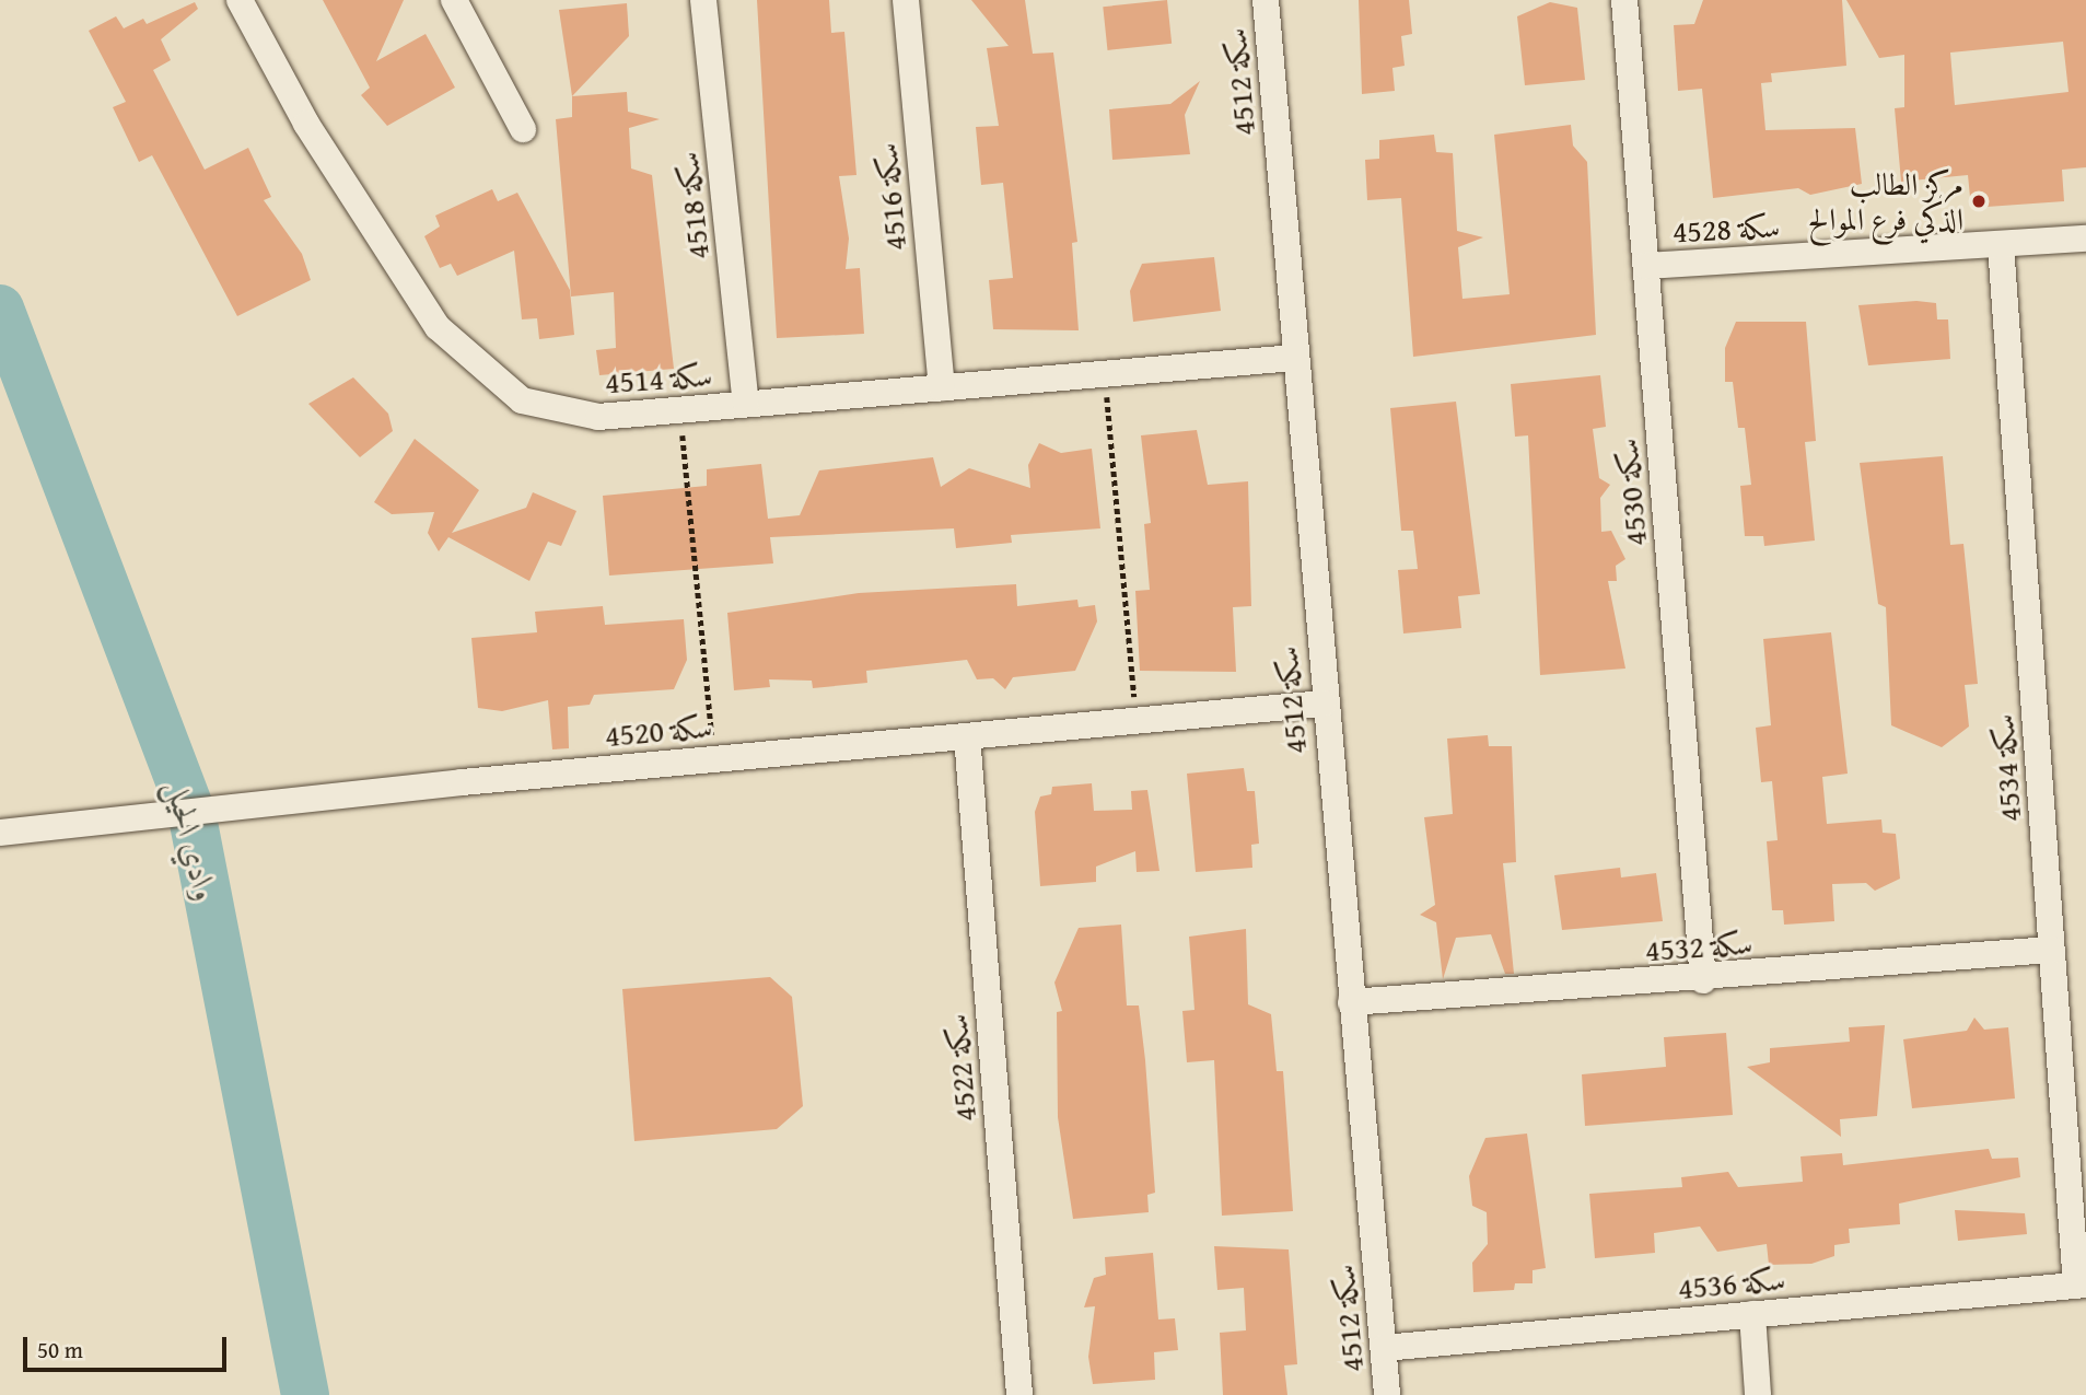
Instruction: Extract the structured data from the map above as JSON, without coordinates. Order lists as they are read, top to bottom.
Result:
{
  "streets": {
    "street": [
      "سكة 4512",
      "سكة 4516",
      "سكة 4518",
      "سكة 4528",
      "سكة 4514",
      "سكة 4530",
      "سكة 4520",
      "سكة 4534",
      "سكة 4532",
      "سكة 4522",
      "سكة 4536"
    ]
  },
  "crossings": [
    ["سكة 4512", "سكة 4514"],
    ["سكة 4512", "سكة 4520"],
    ["سكة 4512", "سكة 4532"],
    ["سكة 4512", "سكة 4536"],
    ["سكة 4516", "سكة 4514"],
    ["سكة 4518", "سكة 4514"],
    ["سكة 4528", "سكة 4530"],
    ["سكة 4528", "سكة 4534"],
    ["سكة 4530", "سكة 4532"],
    ["سكة 4520", "سكة 4522"],
    ["سكة 4534", "سكة 4532"],
    ["سكة 4534", "سكة 4536"]
  ],
  "water": ["وادي الحيل"],
  "places": ["مركز الطالب الذكي فرع الموالح"],
  "scale_bar": "50 m"
}
